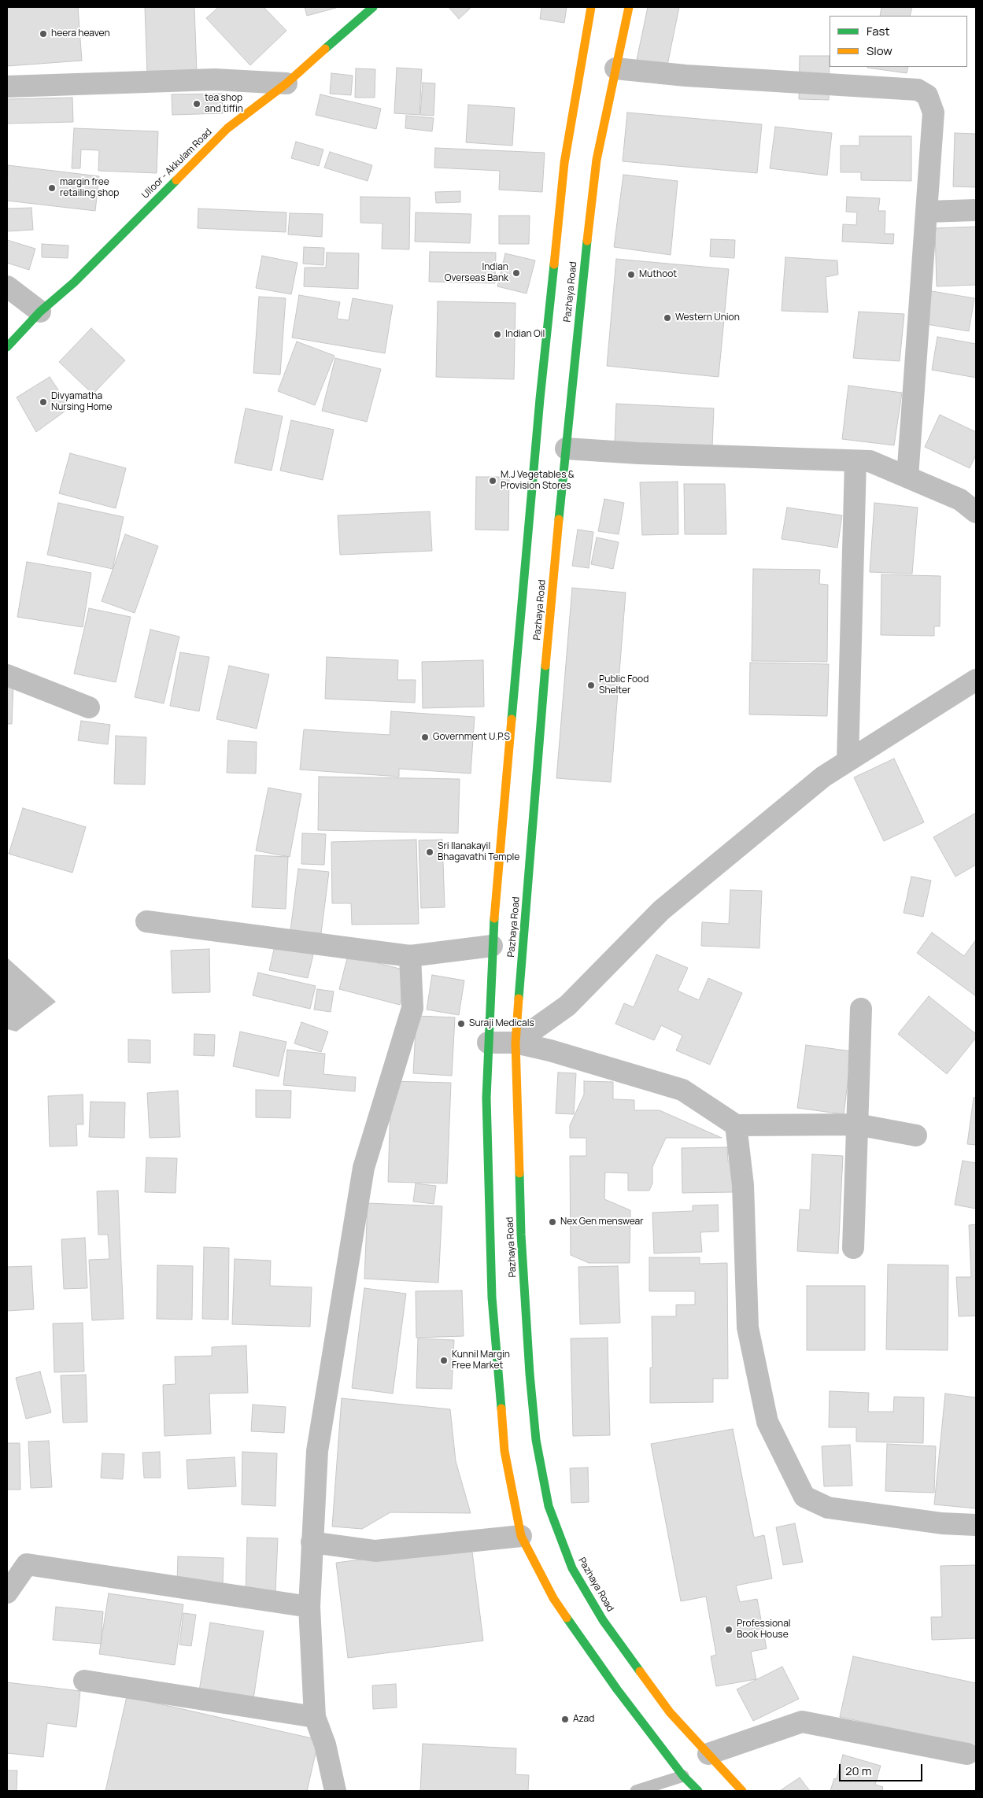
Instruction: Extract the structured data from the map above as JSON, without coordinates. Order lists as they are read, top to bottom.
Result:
{
  "streets": {
    "main road": ["Ulloor - Akkulam Road", "Pazhaya Road"]
  },
  "places": [
    "heera heaven",
    "tea shop and tiffin",
    "margin free retailing shop",
    "Indian Overseas Bank",
    "Muthoot",
    "Western Union",
    "Indian Oil",
    "Divyamatha Nursing Home",
    "M.J Vegetables & Provision Stores",
    "Public Food Shelter",
    "Government U.P.S",
    "Sri Ilanakayil Bhagavathi Temple",
    "Suraji Medicals",
    "Nex Gen menswear",
    "Kunnil Margin Free Market",
    "Professional Book House",
    "Azad"
  ],
  "legend": ["Fast", "Slow"],
  "scale_bar": "20 m"
}
